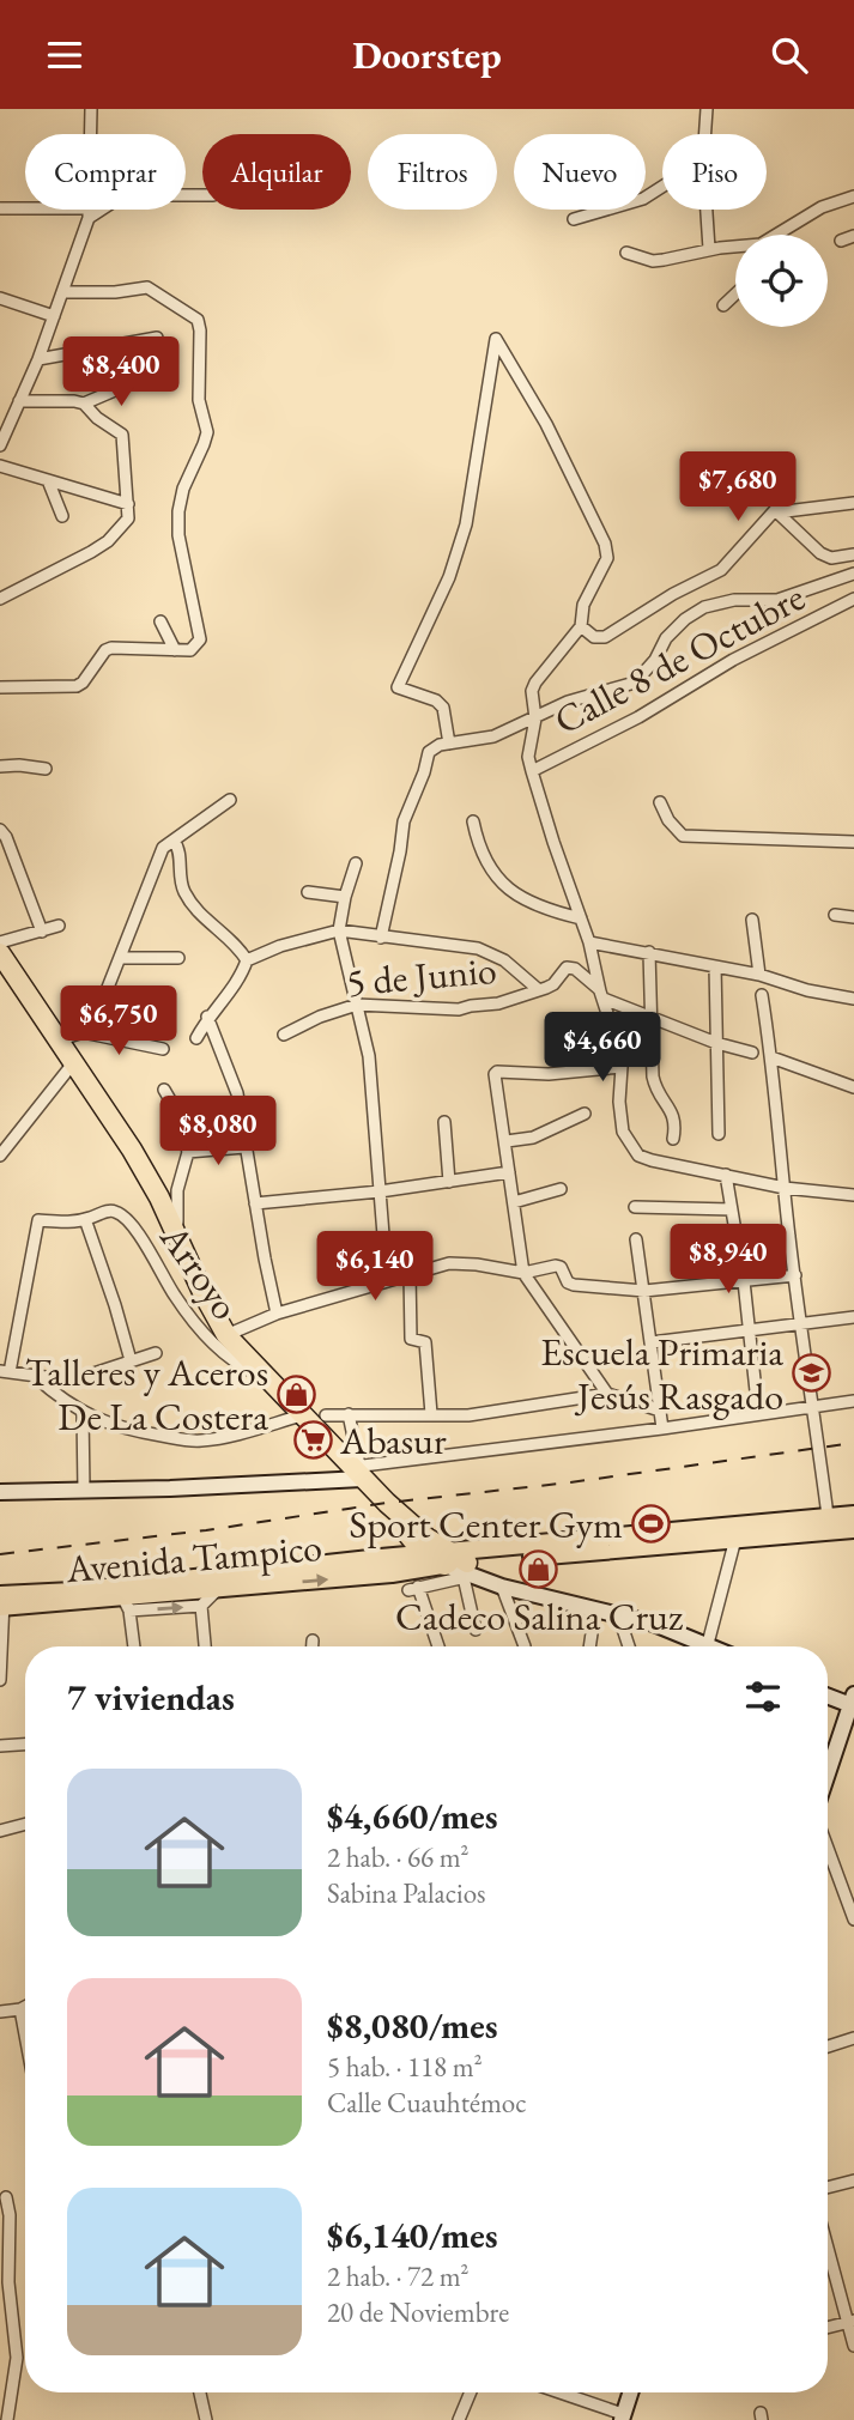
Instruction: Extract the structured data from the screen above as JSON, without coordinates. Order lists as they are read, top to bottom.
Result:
{
  "streets": {
    "main road": ["Avenida Tampico"],
    "street": ["Calle 8 de Octubre", "5 de Junio", "Arroyo"]
  },
  "places": {
    "school or university": ["Escuela Primaria Jesús Rasgado"],
    "shop": ["Talleres y Aceros De La Costera", "Cadeco Salina Cruz"],
    "supermarket": ["Abasur"],
    "sports": ["Sport Center Gym"]
  },
  "page": {
    "header": "Doorstep",
    "chip": [
      "Comprar",
      "Alquilar",
      "Filtros",
      "Nuevo",
      "Piso"
    ],
    "price": [
      "$8,400",
      "$7,680",
      "$6,750",
      "$4,660",
      "$8,080",
      "$8,940",
      "$6,140"
    ],
    "heading": "7 viviendas",
    "list": [
      {
        "name": "$4,660/mes",
        "note": "2 hab. · 66 m² · Sabina Palacios"
      },
      {
        "name": "$8,080/mes",
        "note": "5 hab. · 118 m² · Calle Cuauhtémoc"
      },
      {
        "name": "$6,140/mes",
        "note": "2 hab. · 72 m² · 20 de Noviembre"
      }
    ]
  }
}
